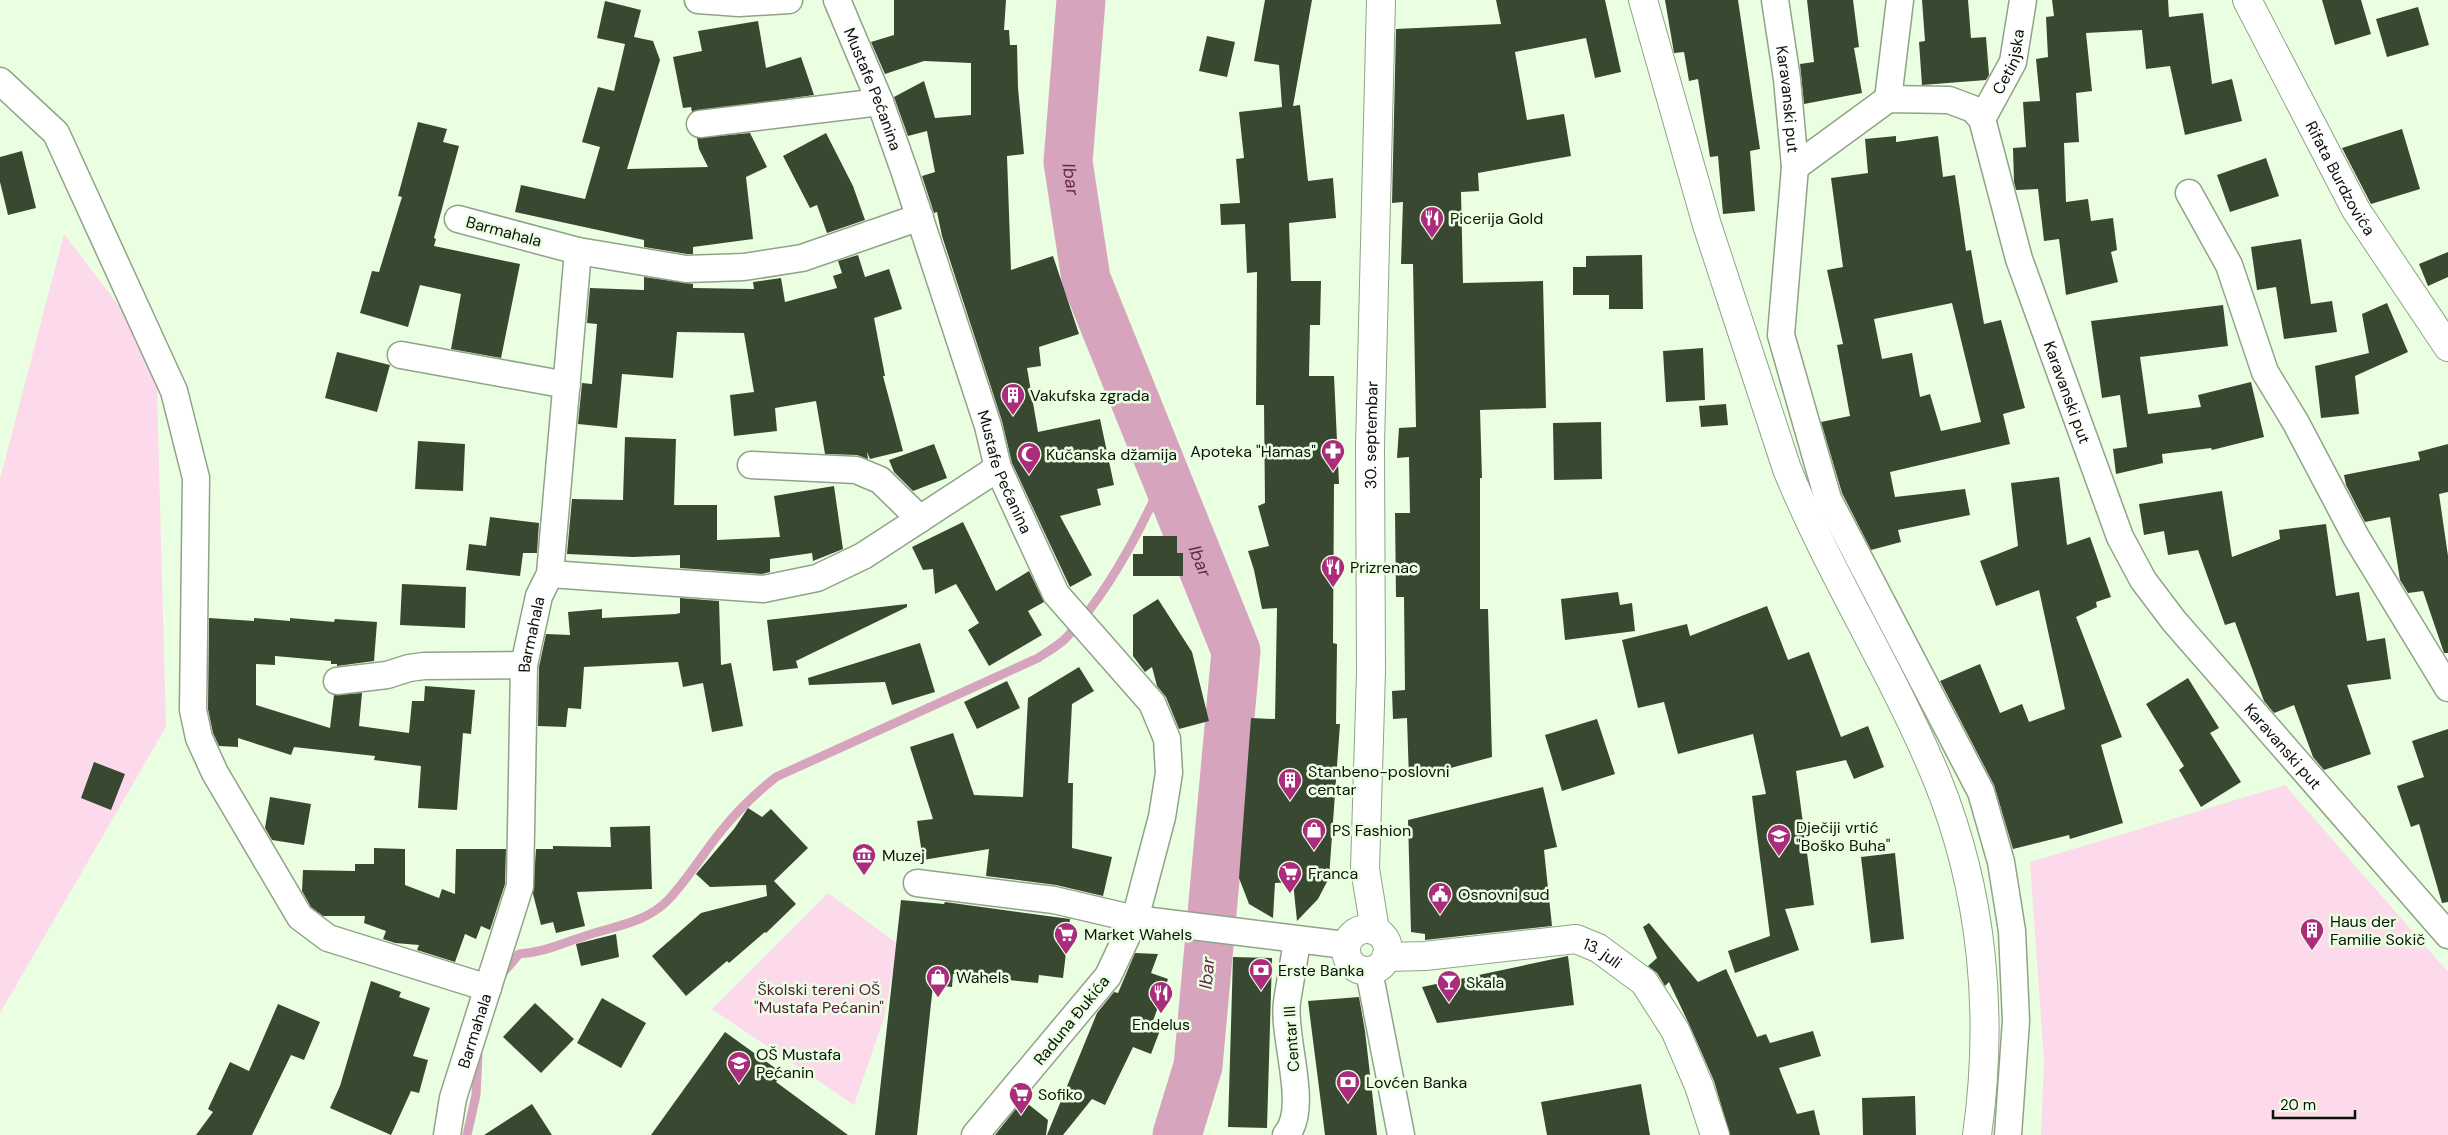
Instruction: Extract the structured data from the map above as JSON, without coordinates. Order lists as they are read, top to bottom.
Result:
{
  "streets": {
    "street": [
      "Cetinjska",
      "Mustafe Pećanina",
      "Karavanski put",
      "Rifata Burdzovića",
      "Barmahala",
      "30. septembar",
      "13. juli",
      "Raduna Ðukića",
      "Centar III"
    ]
  },
  "crossings": [
    ["Cetinjska", "Karavanski put"],
    ["Mustafe Pećanina", "Raduna Ðukića"],
    ["30. septembar", "13. juli"]
  ],
  "water": ["Ibar"],
  "parks": ["Školski tereni OŠ \"Mustafa Pećanin\""],
  "places": {
    "restaurant": ["Picerija Gold", "Prizrenac", "Endelus"],
    "building": ["Vakufska zgrada", "Stanbeno-poslovni centar", "Haus der Familie Sokič"],
    "pharmacy": ["Apoteka \"Hamas\""],
    "mosque": ["Kučanska džamija"],
    "shop": ["PS Fashion", "Wahels"],
    "school or university": ["Dječiji vrtić \"Boško Buha\"", "OŠ Mustafa Pećanin"],
    "museum": ["Muzej"],
    "supermarket": ["Franca", "Market Wahels", "Sofiko"],
    "public building": ["Osnovni sud"],
    "bank": ["Erste Banka", "Lovćen Banka"],
    "bar": ["Skala"]
  },
  "scale_bar": "20 m"
}
